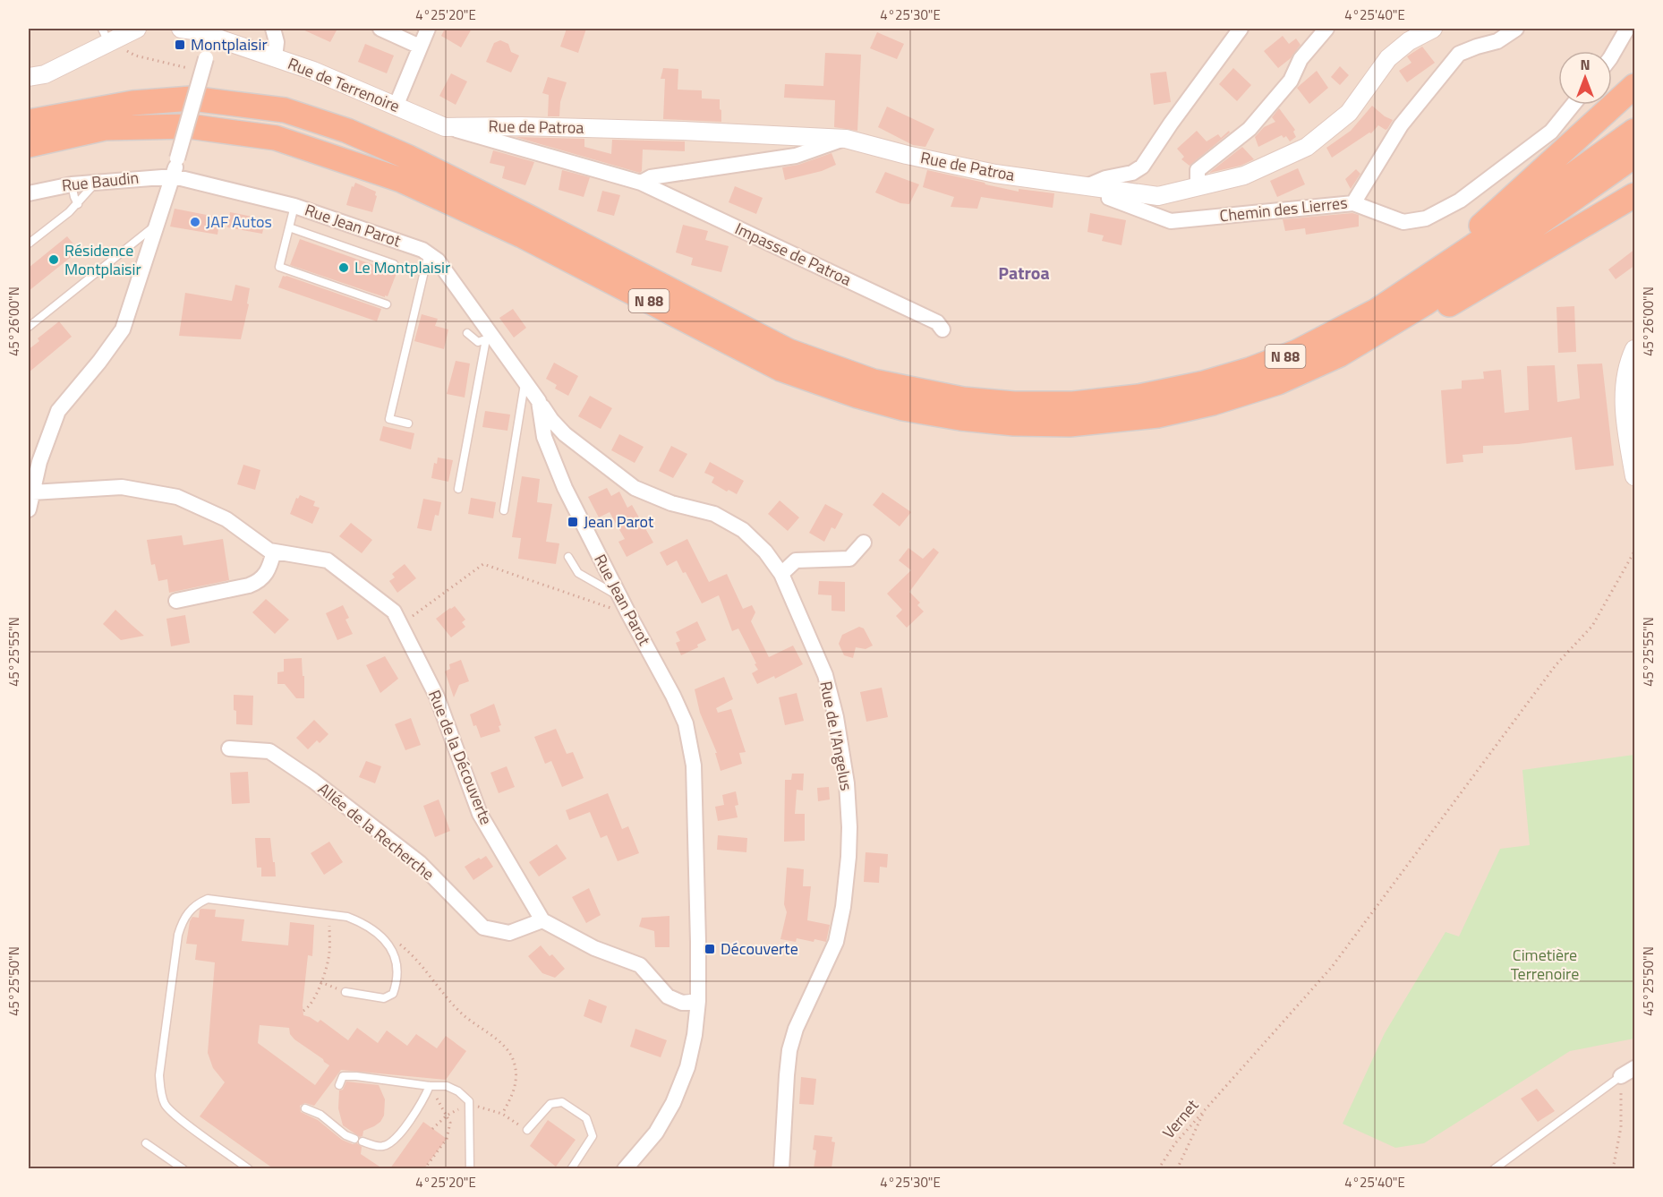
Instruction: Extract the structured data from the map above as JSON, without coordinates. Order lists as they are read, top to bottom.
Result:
{
  "streets": {
    "highway": ["N 88"],
    "street": [
      "Rue de Terrenoire",
      "Rue de Patroa",
      "Rue Baudin",
      "Chemin des Lierres",
      "Rue Jean Parot",
      "Impasse de Patroa",
      "Rue de l'Angelus",
      "Rue de la Découverte",
      "Allée de la Recherche"
    ],
    "path": ["Vernet"]
  },
  "crossings": [
    ["Rue de Terrenoire", "Rue de Patroa"],
    ["Rue de Terrenoire", "Impasse de Patroa"],
    ["Rue de Patroa", "Chemin des Lierres"],
    ["Rue de Patroa", "Impasse de Patroa"],
    ["Rue Baudin", "Rue Jean Parot"],
    ["Rue Jean Parot", "Rue de l'Angelus"],
    ["Rue de la Découverte", "Allée de la Recherche"]
  ],
  "districts": ["Patroa"],
  "parks": ["Cimetière Terrenoire"],
  "places": {
    "transit": ["Montplaisir", "Jean Parot", "Découverte"],
    "other": ["JAF Autos", "Résidence Montplaisir", "Le Montplaisir"]
  },
  "north": "top",
  "coordinates": [
    "4°25'20\"E",
    "4°25'30\"E",
    "4°25'40\"E",
    "45°26'00\"N",
    "45°25'55\"N",
    "45°25'50\"N"
  ]
}
